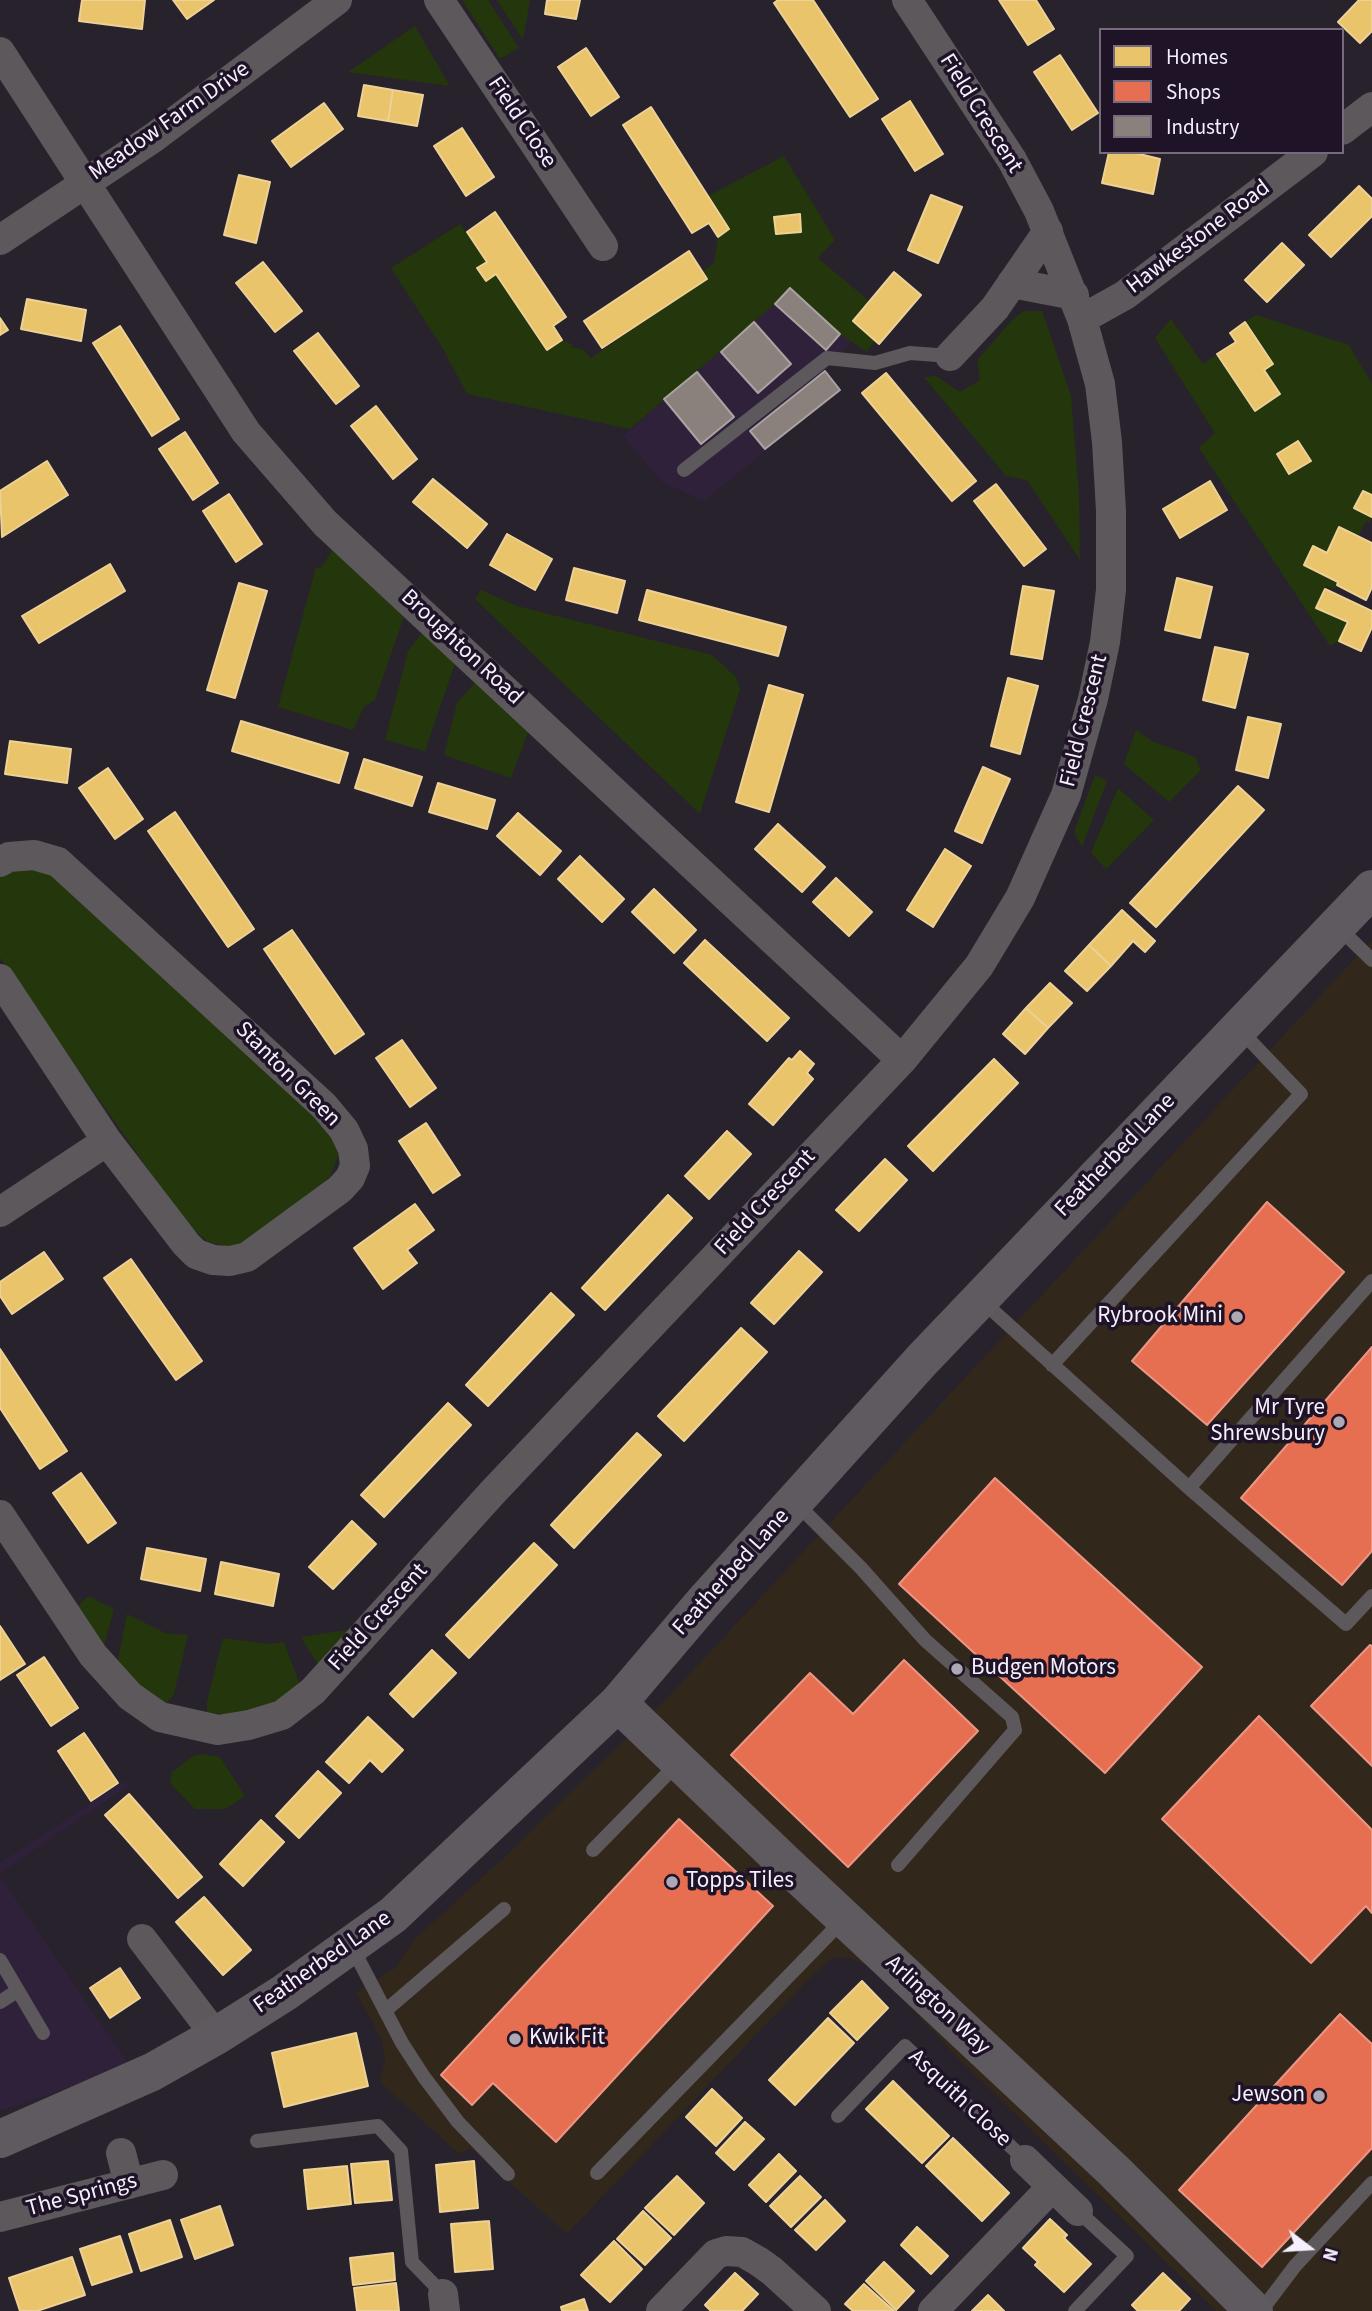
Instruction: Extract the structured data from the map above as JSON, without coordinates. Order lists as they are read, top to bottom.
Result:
{
  "streets": {
    "street": [
      "Field Crescent",
      "Meadow Farm Drive",
      "Field Close",
      "Hawkestone Road",
      "Broughton Road",
      "Stanton Green",
      "Featherbed Lane",
      "Arlington Way",
      "Asquith Close",
      "The Springs"
    ]
  },
  "crossings": [
    ["Field Crescent", "Hawkestone Road"],
    ["Field Crescent", "Broughton Road"],
    ["Meadow Farm Drive", "Broughton Road"],
    ["Featherbed Lane", "Arlington Way"]
  ],
  "places": [
    "Rybrook Mini",
    "Mr Tyre Shrewsbury",
    "Budgen Motors",
    "Topps Tiles",
    "Kwik Fit",
    "Jewson"
  ],
  "legend": ["Homes", "Shops", "Industry"],
  "north": "right"
}
